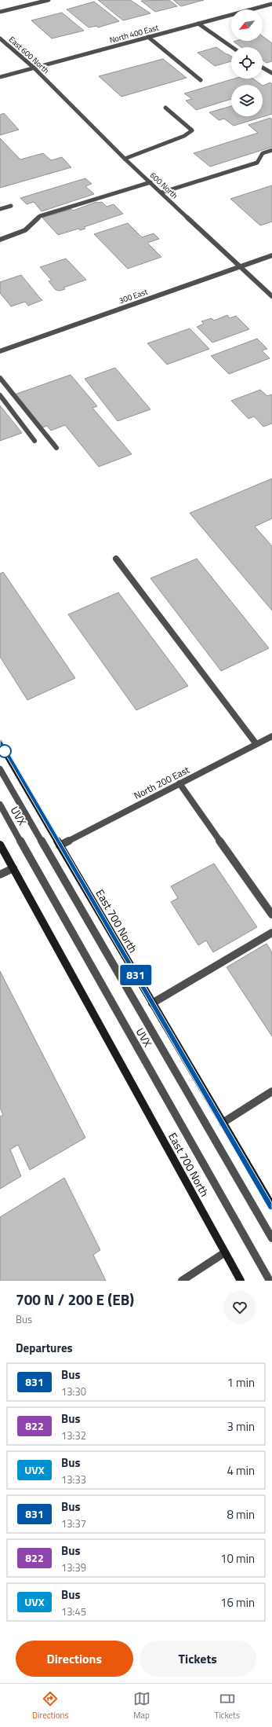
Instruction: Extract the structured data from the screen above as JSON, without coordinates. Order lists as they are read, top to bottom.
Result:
{
  "streets": {
    "main road": ["East 700 North"],
    "street": [
      "North 400 East",
      "East 600 North",
      "600 North",
      "300 East",
      "North 200 East",
      "UVX"
    ]
  },
  "crossings": [
    ["North 400 East", "East 600 North"],
    ["East 600 North", "600 North"],
    ["600 North", "300 East"],
    ["North 200 East", "East 700 North"]
  ],
  "lines": ["bus line 831"],
  "north": "bottom left",
  "page": {
    "on_map": "831",
    "heading": [
      ["700 N / 200 E (EB)", "Bus"],
      "Departures"
    ],
    "list": [
      {
        "mark": "831",
        "name": "Bus",
        "note": "13:30",
        "value": "1 min"
      },
      {
        "mark": "822",
        "name": "Bus",
        "note": "13:32",
        "value": "3 min"
      },
      {
        "mark": "UVX",
        "name": "Bus",
        "note": "13:33",
        "value": "4 min"
      },
      {
        "mark": "831",
        "name": "Bus",
        "note": "13:37",
        "value": "8 min"
      },
      {
        "mark": "822",
        "name": "Bus",
        "note": "13:39",
        "value": "10 min"
      },
      {
        "mark": "UVX",
        "name": "Bus",
        "note": "13:45",
        "value": "16 min"
      }
    ],
    "buttons": ["Directions", "Tickets"],
    "tabs": ["Directions", "Map", "Tickets"]
  }
}
